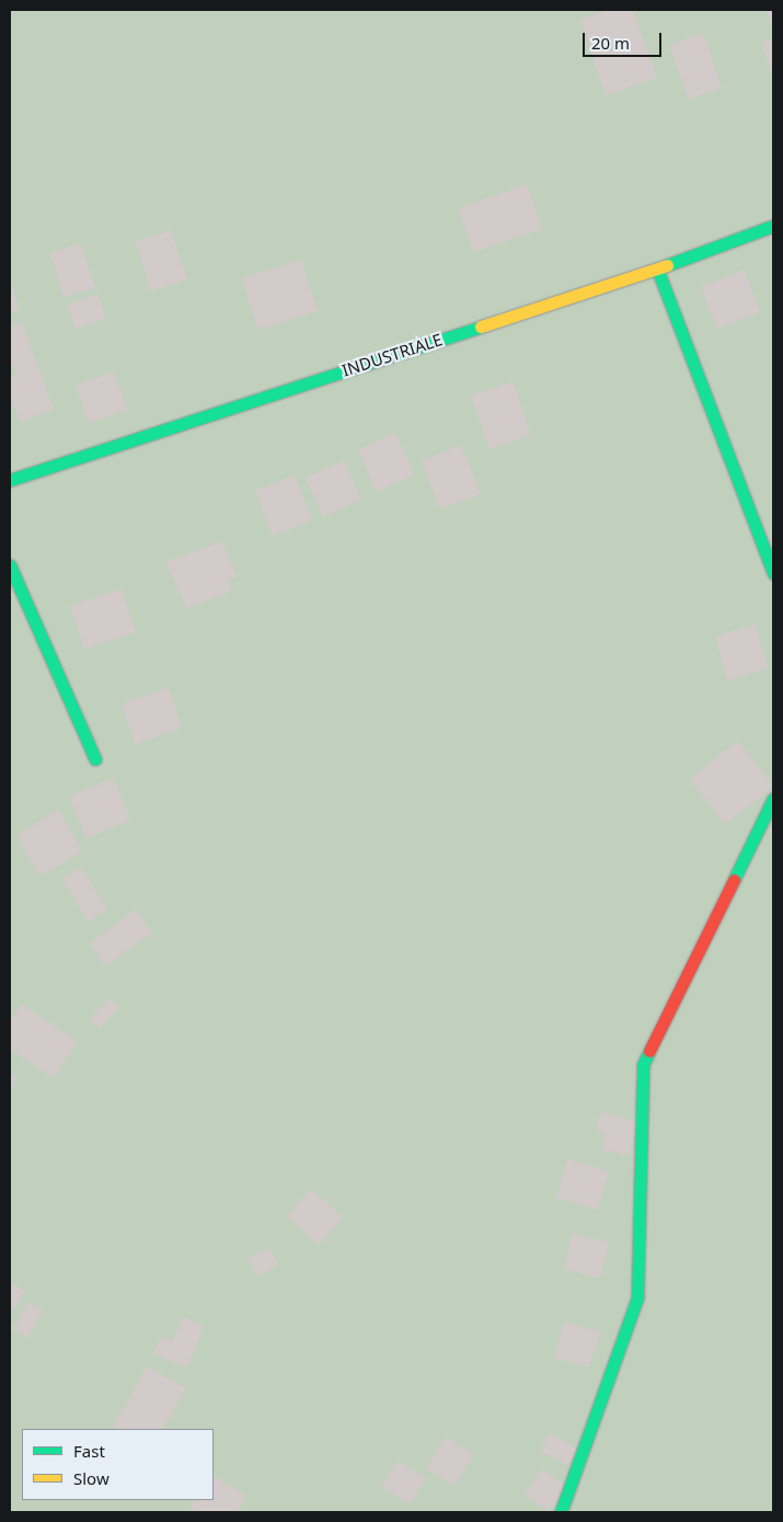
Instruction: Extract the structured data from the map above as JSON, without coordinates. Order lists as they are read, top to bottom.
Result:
{
  "streets": {
    "street": ["INDUSTRIALE"]
  },
  "legend": ["Fast", "Slow"],
  "scale_bar": "20 m"
}
